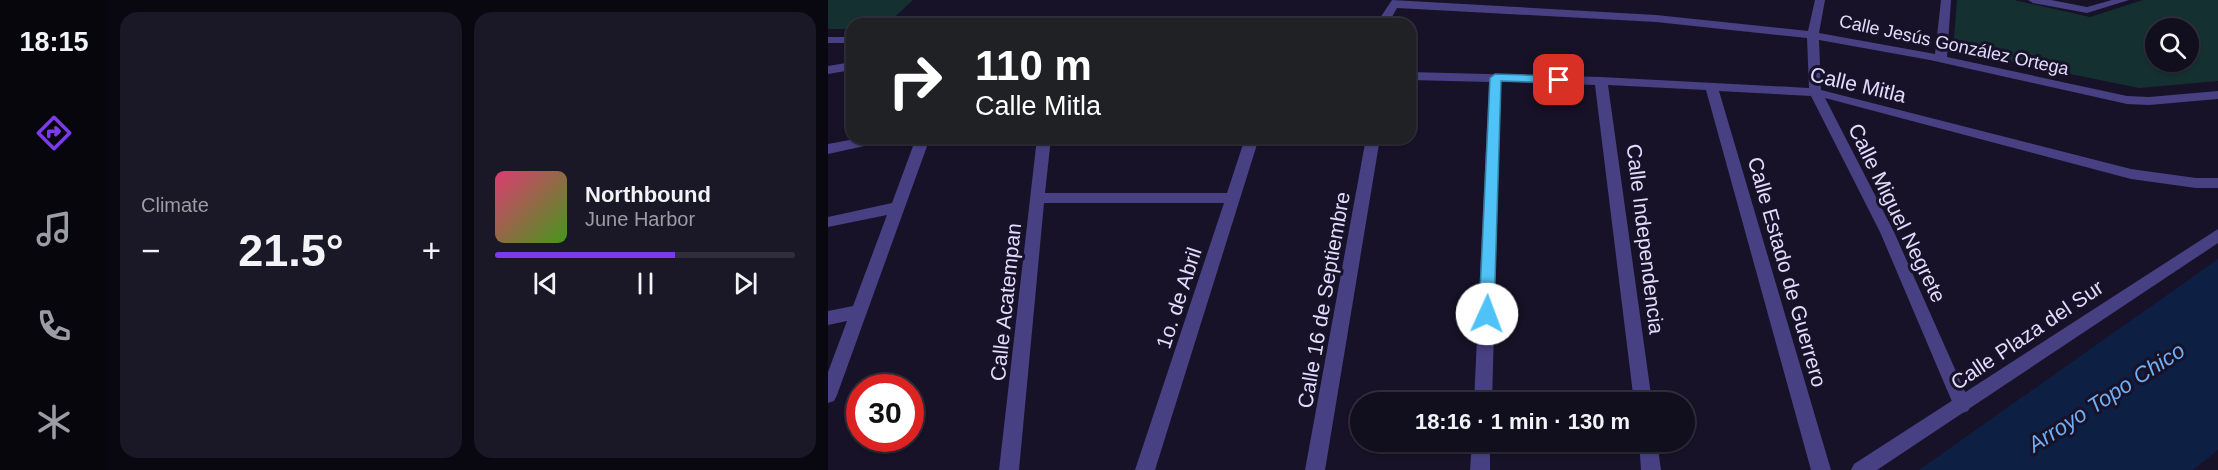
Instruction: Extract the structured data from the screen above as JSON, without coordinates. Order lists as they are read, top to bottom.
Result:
{
  "streets": {
    "street": [
      "Calle Jesús González Ortega",
      "Calle Mitla",
      "Calle Miguel Negrete",
      "Calle Independencia",
      "Calle Estado de Guerrero",
      "1o. de Abril",
      "Calle 16 de Septiembre",
      "Calle Acatempan",
      "Calle Plaza del Sur"
    ]
  },
  "crossings": [
    ["Calle Jesús González Ortega", "Calle Miguel Negrete"],
    ["Calle Mitla", "Calle Miguel Negrete"],
    ["Calle Mitla", "Calle Independencia"],
    ["Calle Mitla", "Calle Estado de Guerrero"],
    ["Calle Miguel Negrete", "Calle Plaza del Sur"]
  ],
  "water": ["Arroyo Topo Chico"],
  "page": {
    "tabs": "18:15",
    "tile": "Climate",
    "turn": ["110 m", "Calle Mitla"],
    "song": ["Northbound", "June Harbor"],
    "heat": ["−", "21.5°", "+"],
    "limit": "30",
    "trip": "18:16 · 1 min · 130 m"
  }
}
